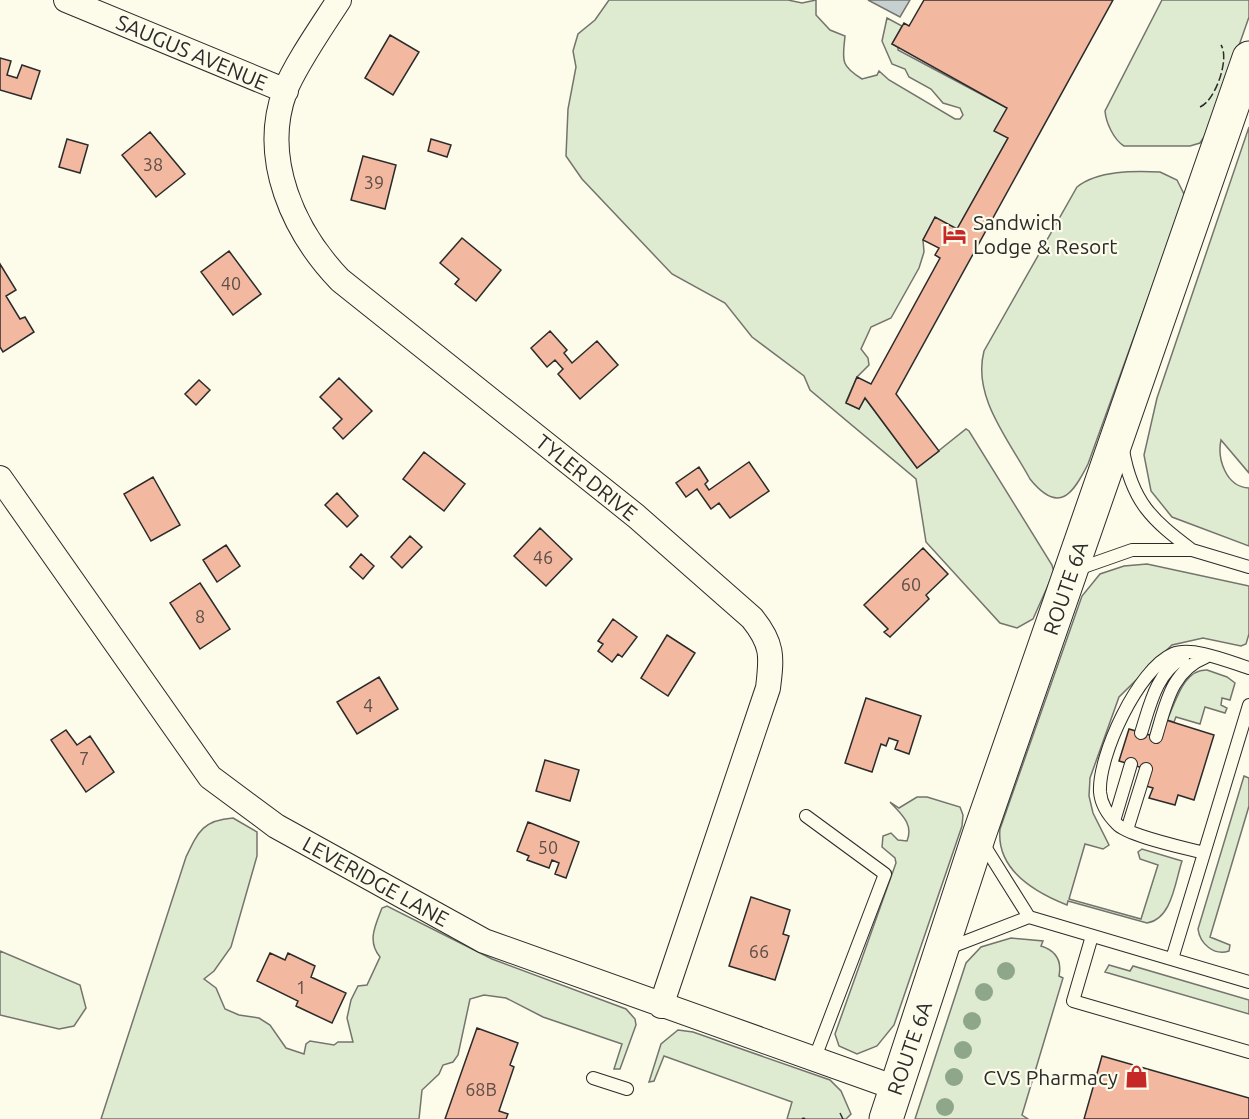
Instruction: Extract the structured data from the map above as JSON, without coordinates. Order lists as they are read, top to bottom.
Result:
{
  "streets": {
    "main road": ["ROUTE 6A"],
    "street": ["SAUGUS AVENUE", "TYLER DRIVE", "LEVERIDGE LANE"]
  },
  "crossings": [
    ["SAUGUS AVENUE", "TYLER DRIVE"],
    ["TYLER DRIVE", "LEVERIDGE LANE"],
    ["ROUTE 6A", "LEVERIDGE LANE"]
  ],
  "places": {
    "hotel": ["Sandwich Lodge & Resort"],
    "shop": ["CVS Pharmacy"]
  },
  "house_numbers": [
    "38",
    "39",
    "40",
    "46",
    "60",
    "8",
    "4",
    "7",
    "50",
    "66",
    "1",
    "68B"
  ]
}
